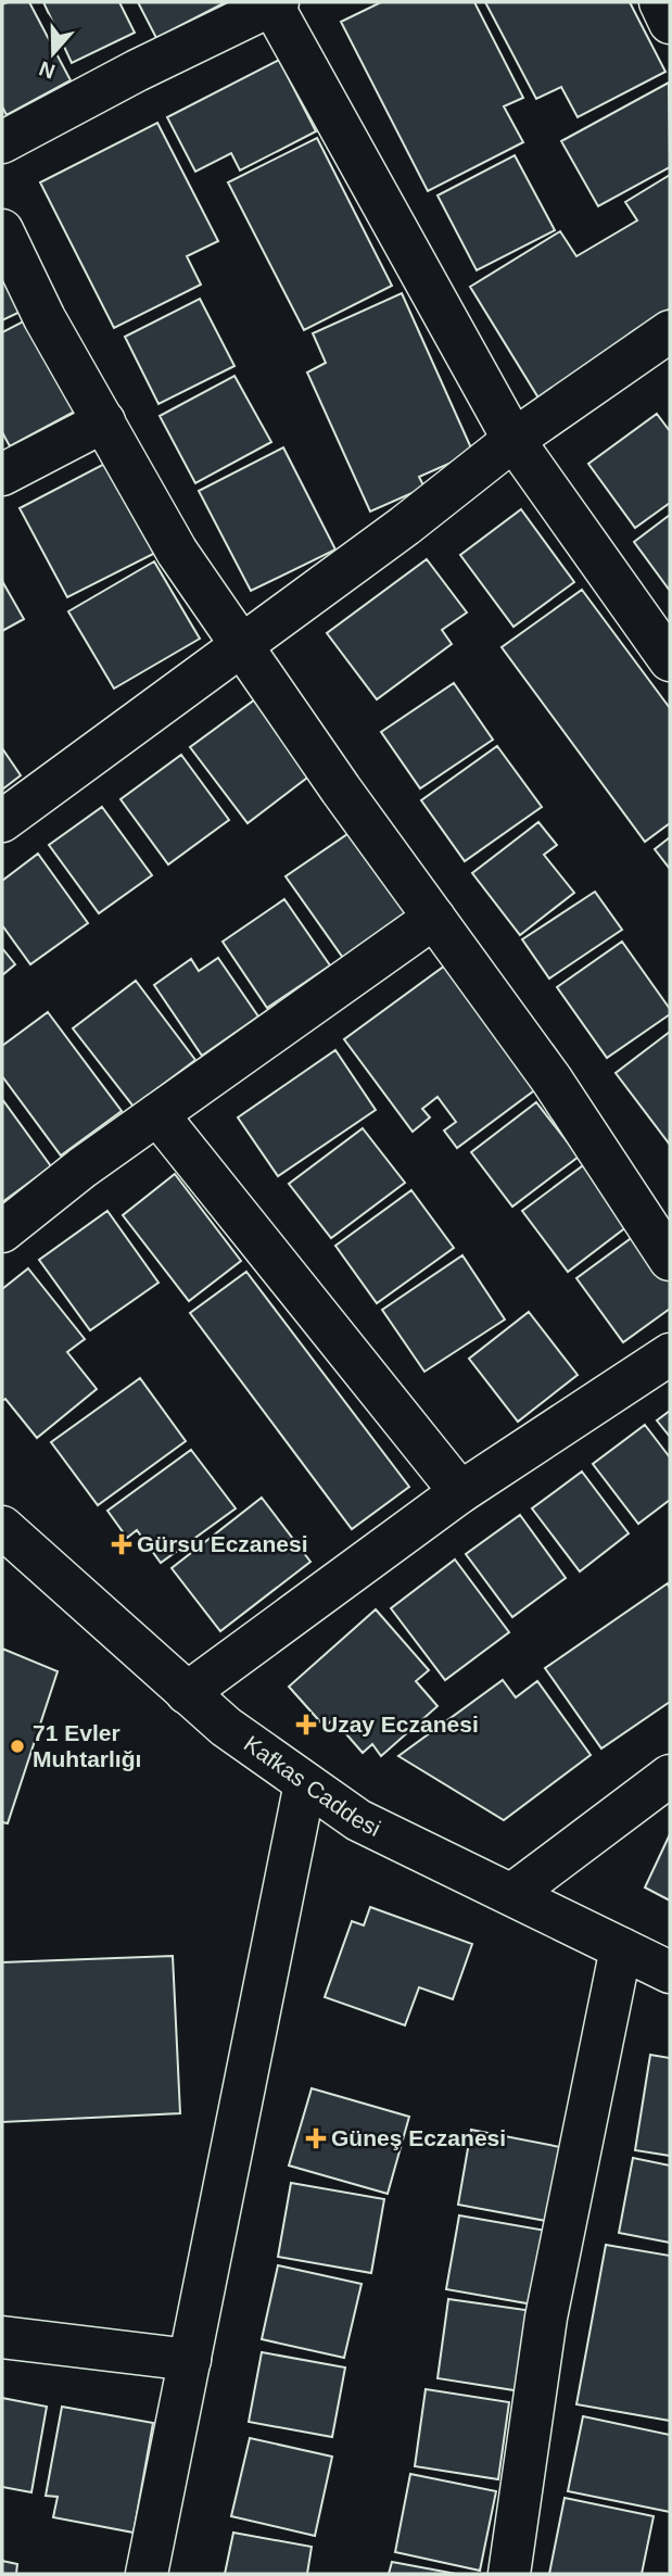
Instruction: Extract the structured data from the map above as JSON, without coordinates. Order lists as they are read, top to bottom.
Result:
{
  "streets": {
    "street": ["Kafkas Caddesi"]
  },
  "places": {
    "health": ["Gürsu Eczanesi", "Uzay Eczanesi", "Güneş Eczanesi"],
    "other": ["71 Evler Muhtarlığı"]
  },
  "north": "bottom"
}
